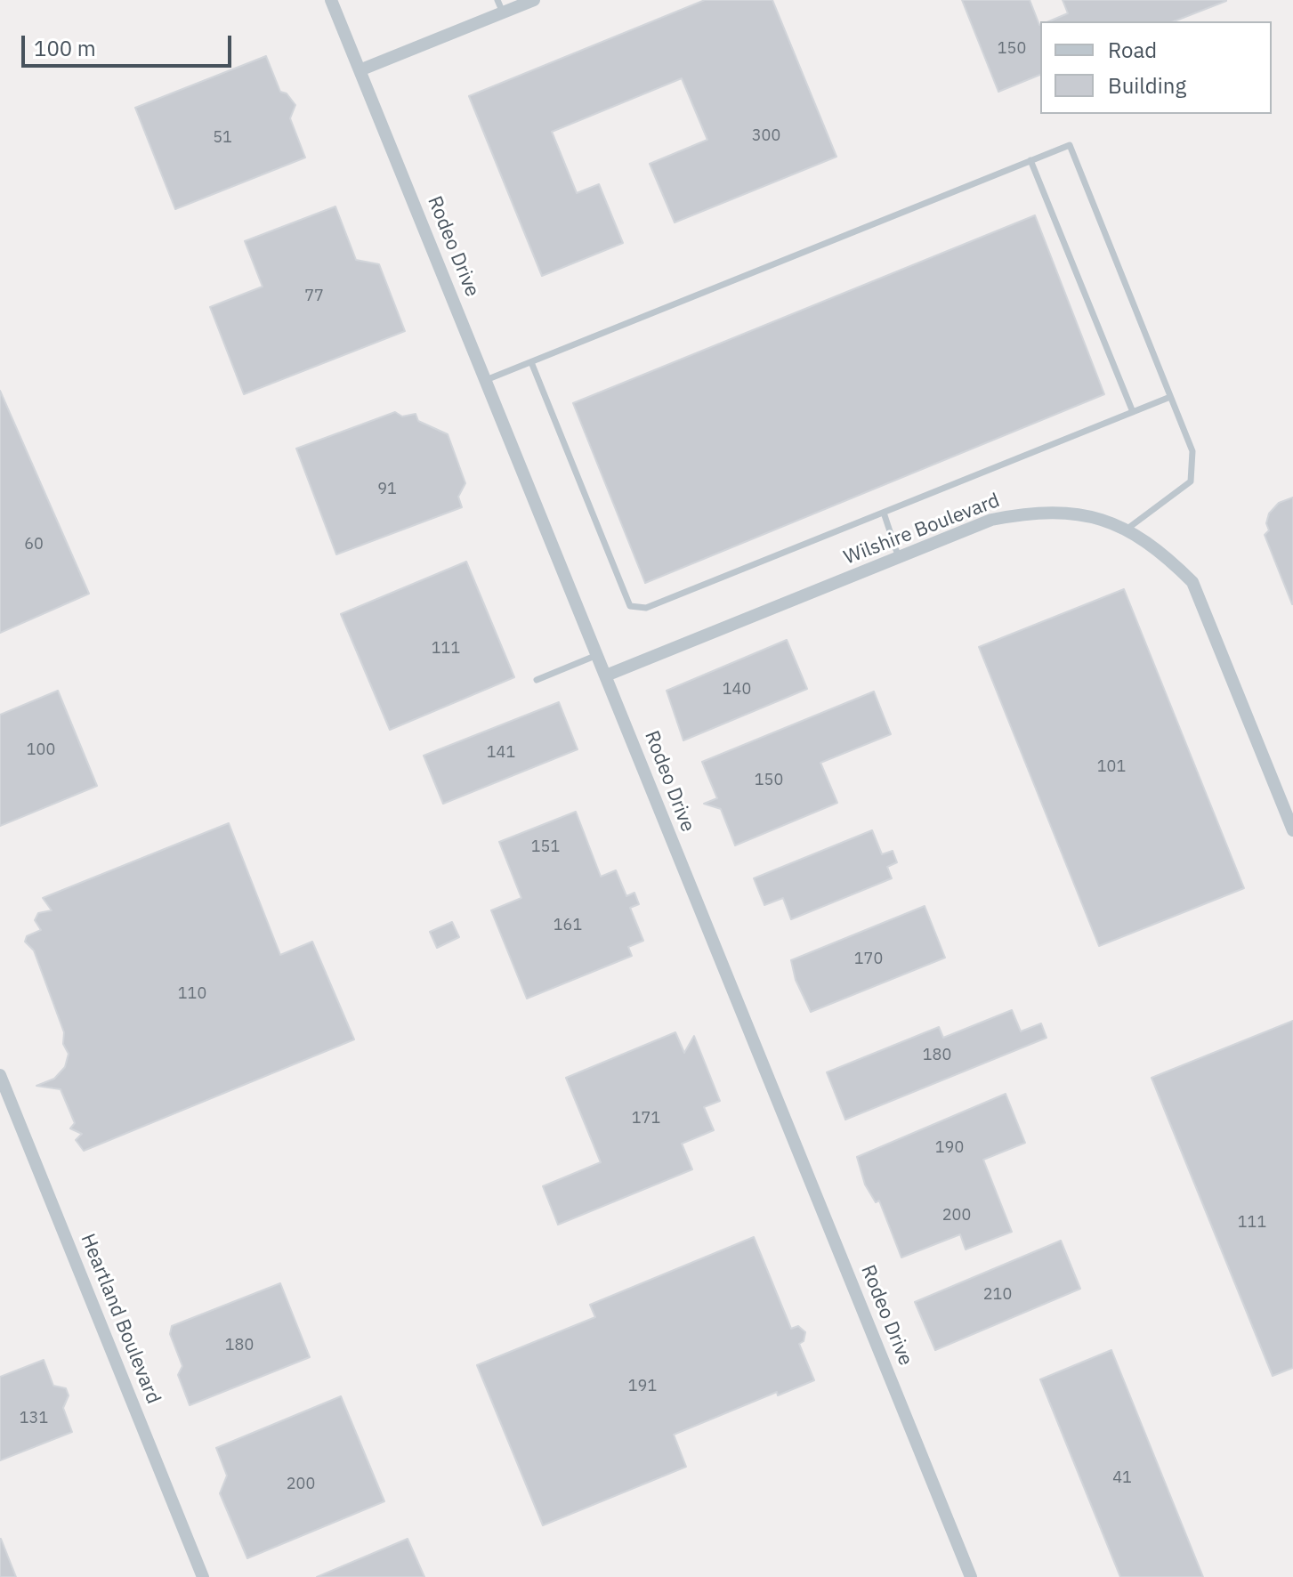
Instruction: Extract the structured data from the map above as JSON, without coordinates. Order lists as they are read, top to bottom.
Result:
{
  "streets": {
    "street": ["Rodeo Drive", "Wilshire Boulevard", "Heartland Boulevard"]
  },
  "crossings": [
    ["Rodeo Drive", "Wilshire Boulevard"]
  ],
  "house_numbers": [
    "150",
    "300",
    "51",
    "77",
    "91",
    "60",
    "111",
    "140",
    "100",
    "141",
    "101",
    "150",
    "151",
    "161",
    "170",
    "110",
    "180",
    "171",
    "190",
    "200",
    "111",
    "210",
    "180",
    "191",
    "131",
    "41",
    "200"
  ],
  "legend": ["Road", "Building"],
  "scale_bar": "100 m"
}
